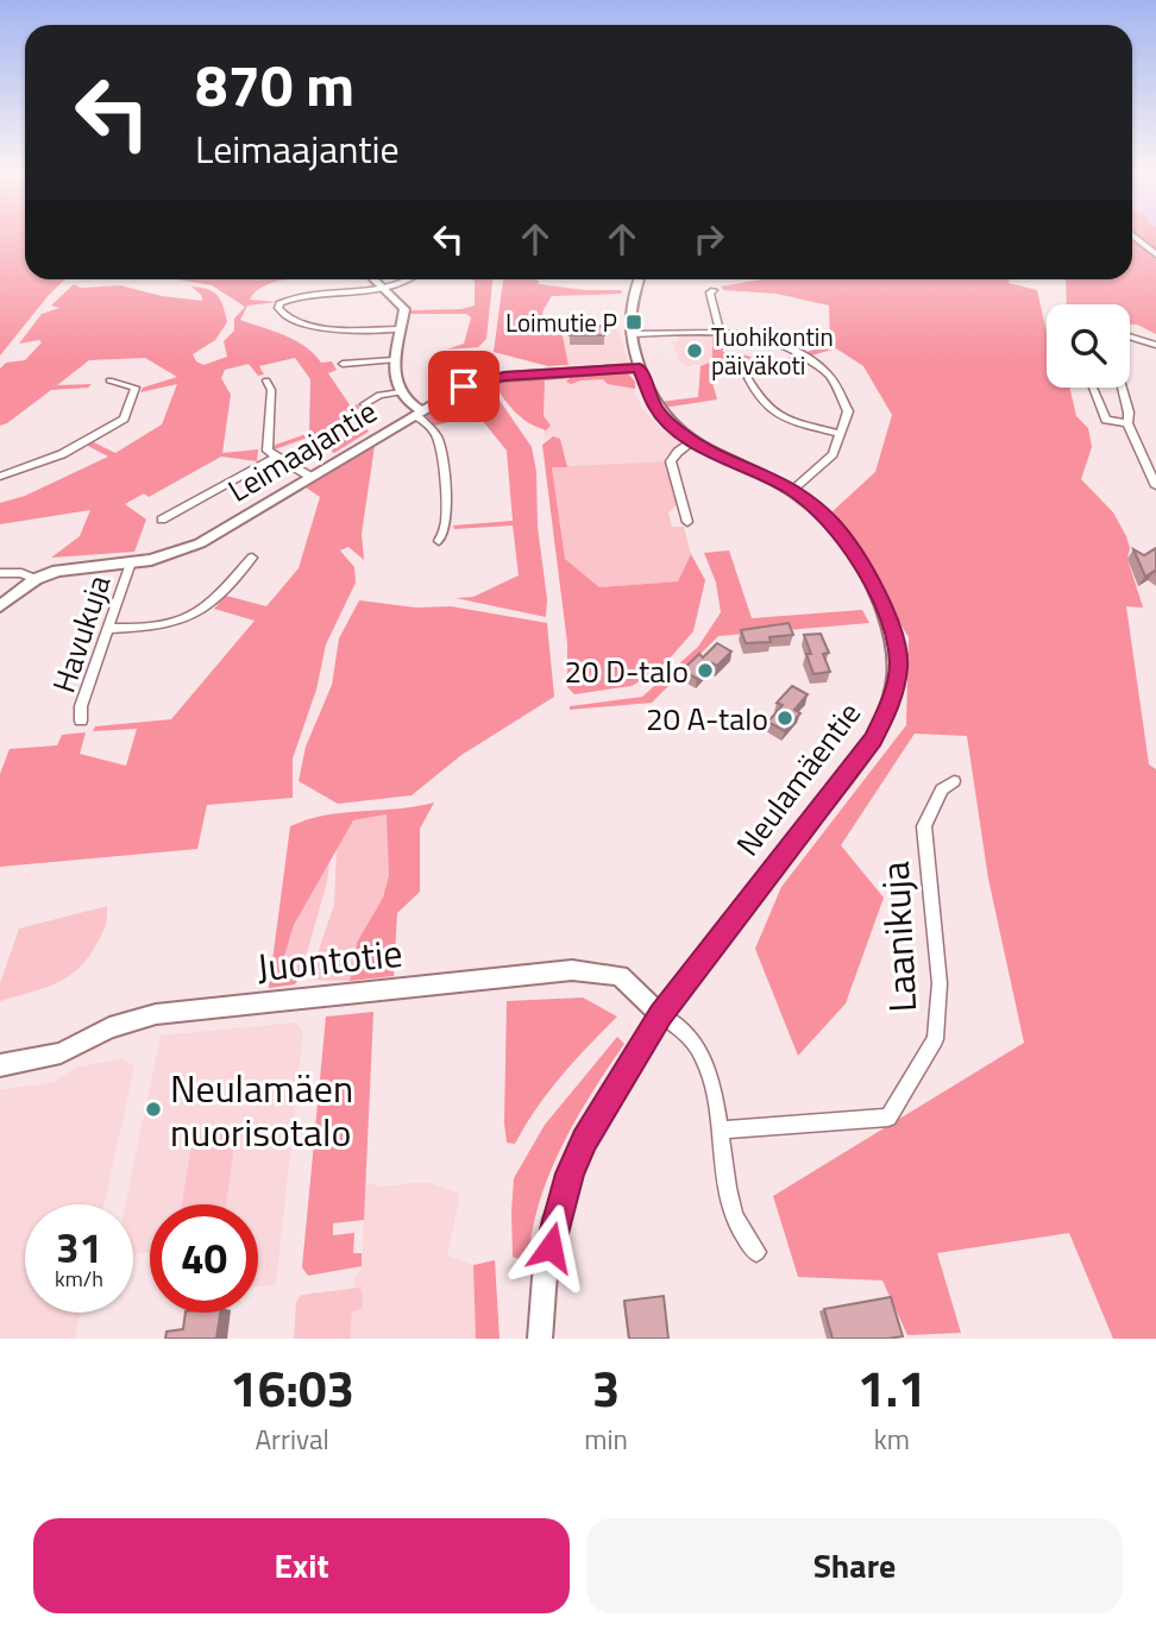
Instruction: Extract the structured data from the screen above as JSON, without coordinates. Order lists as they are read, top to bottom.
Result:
{
  "streets": {
    "street": [
      "Leimaajantie",
      "Havukuja",
      "Neulamäentie",
      "Laanikuja",
      "Juontotie"
    ]
  },
  "crossings": [
    ["Leimaajantie", "Havukuja"],
    ["Leimaajantie", "Neulamäentie"],
    ["Neulamäentie", "Juontotie"]
  ],
  "places": {
    "transit": ["Loimutie P"],
    "other": [
      "Tuohikontin päiväkoti",
      "20 D-talo",
      "20 A-talo",
      "Neulamäen nuorisotalo"
    ]
  },
  "page": {
    "turn": ["870 m", "Leimaajantie"],
    "speed": "31 km/h",
    "limit": "40",
    "eta": [
      "16:03",
      "Arrival",
      "3",
      "min",
      "1.1",
      "km"
    ],
    "buttons": ["Exit", "Share"]
  }
}
